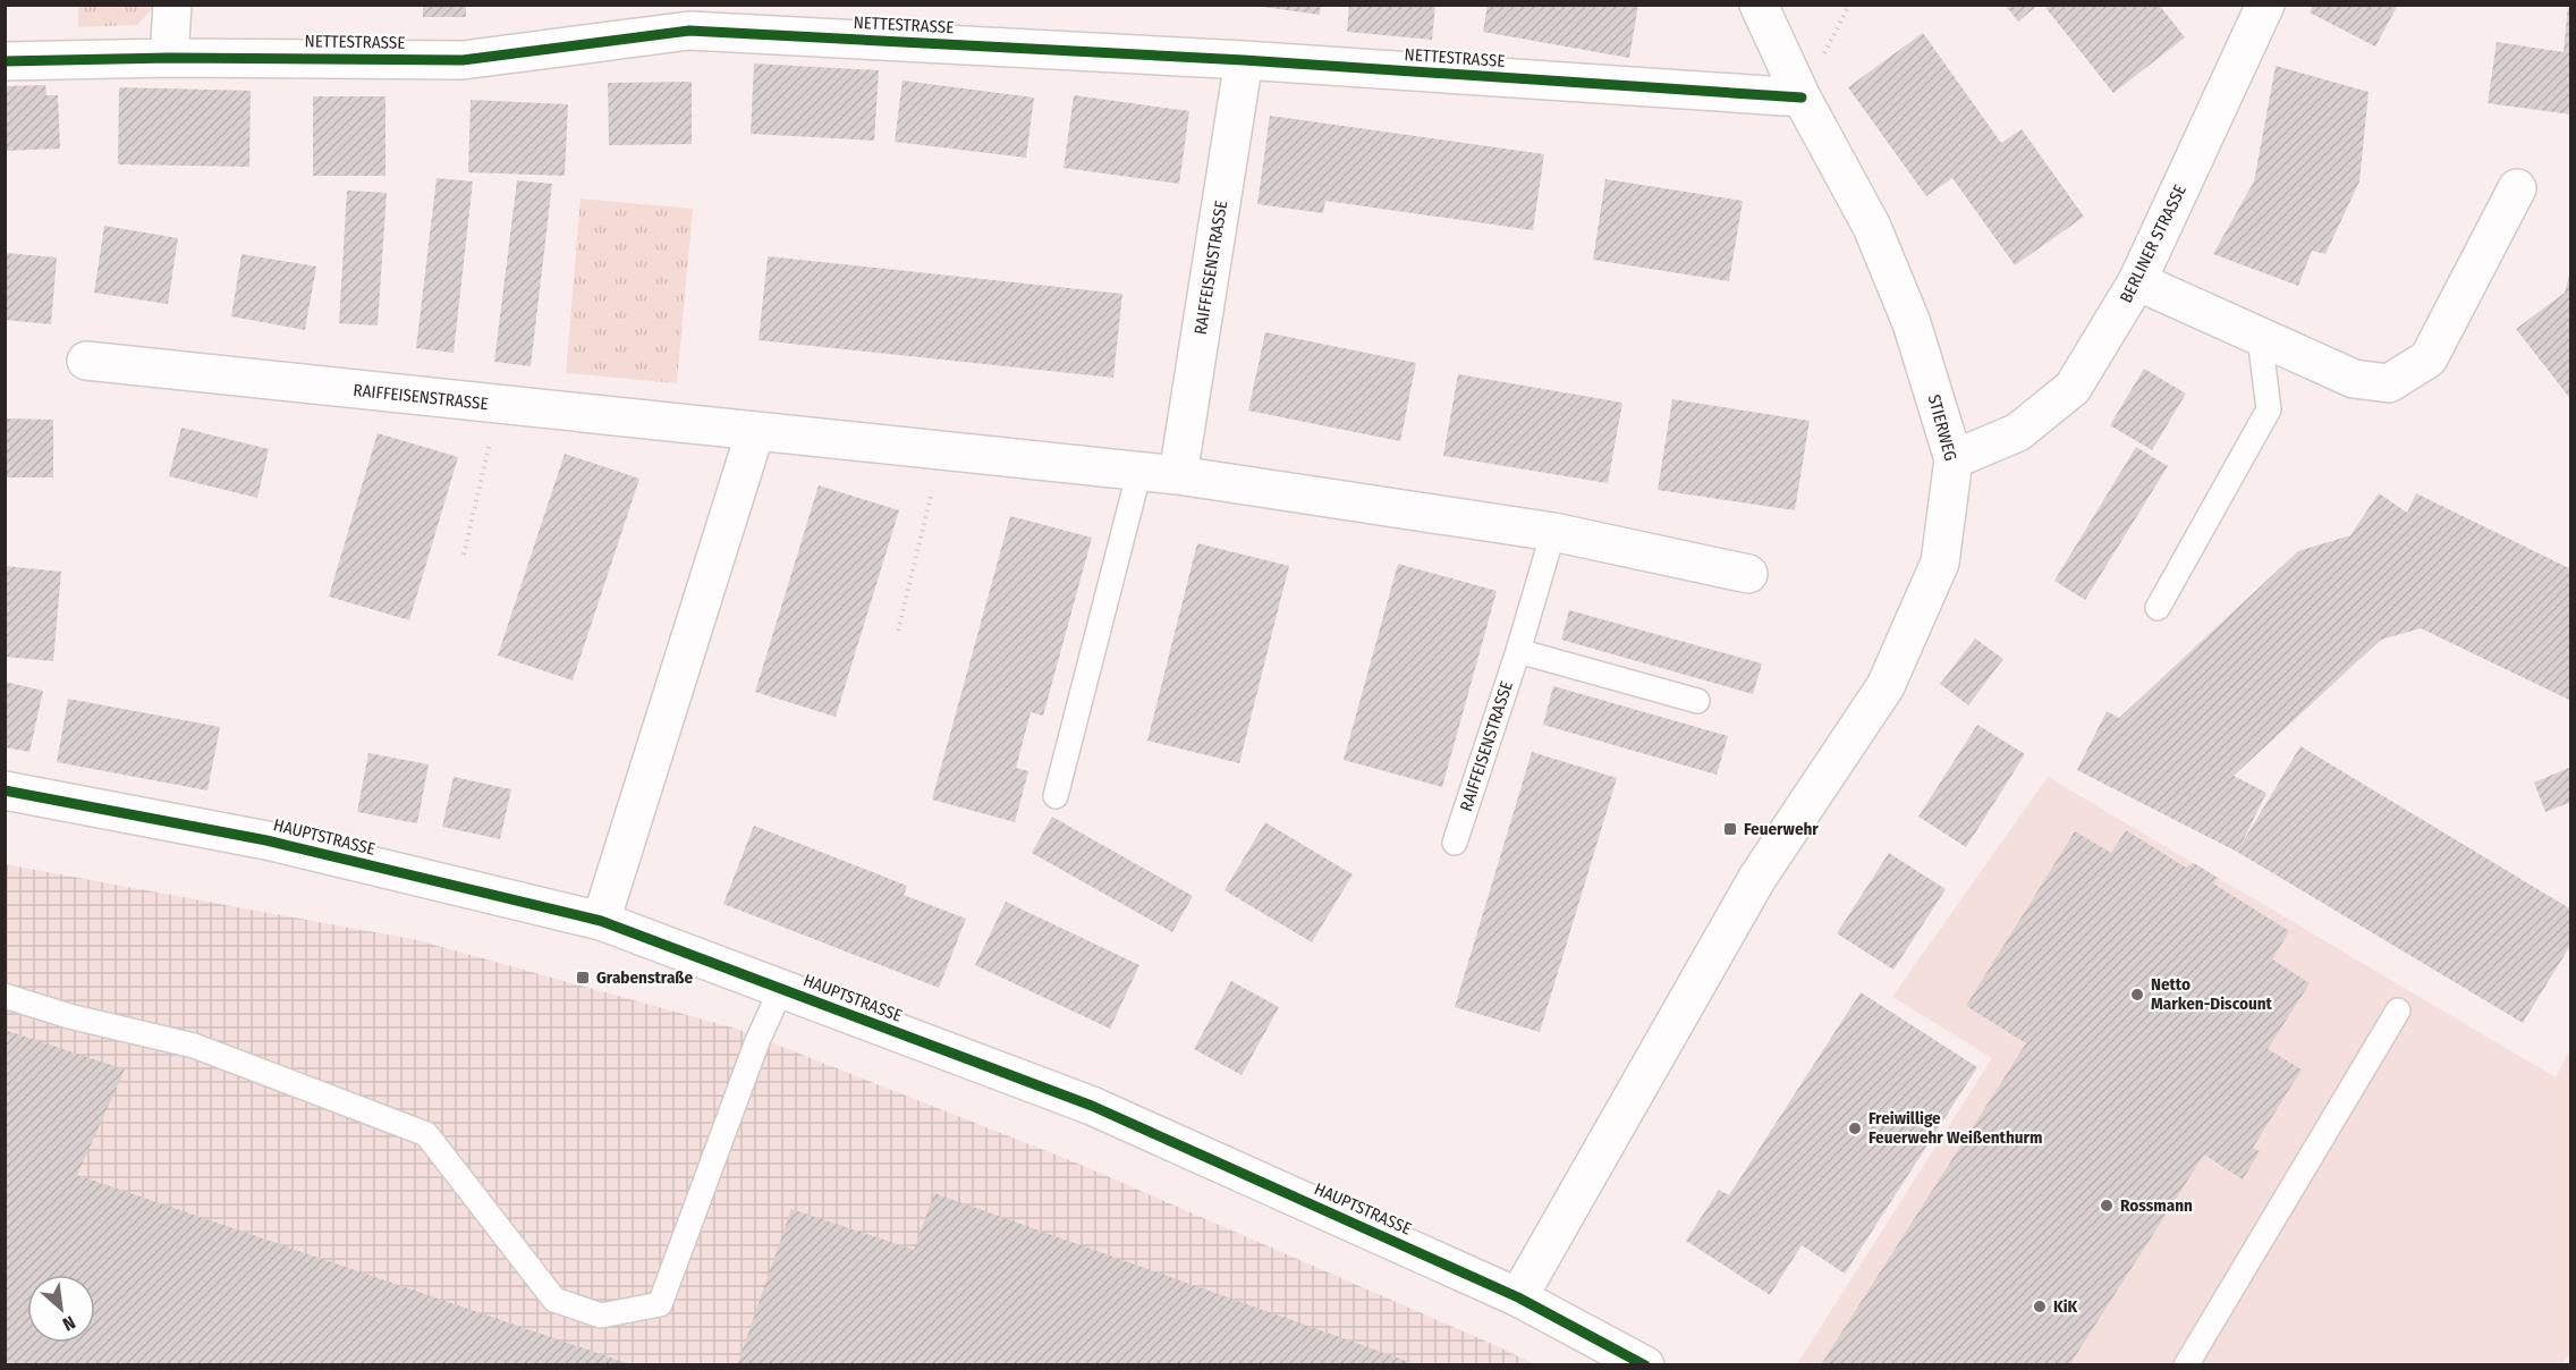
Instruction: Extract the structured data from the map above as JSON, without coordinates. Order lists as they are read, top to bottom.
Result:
{
  "streets": {
    "street": [
      "NETTESTRASSE",
      "BERLINER STRASSE",
      "RAIFFEISENSTRASSE",
      "STIERWEG",
      "HAUPTSTRASSE"
    ]
  },
  "crossings": [
    ["NETTESTRASSE", "RAIFFEISENSTRASSE"],
    ["NETTESTRASSE", "STIERWEG"],
    ["BERLINER STRASSE", "STIERWEG"],
    ["STIERWEG", "HAUPTSTRASSE"]
  ],
  "places": {
    "transit": ["Feuerwehr", "Grabenstraße"],
    "other": [
      "Netto Marken-Discount",
      "Freiwillige Feuerwehr Weißenthurm",
      "Rossmann",
      "KiK"
    ]
  },
  "north": "bottom right"
}
